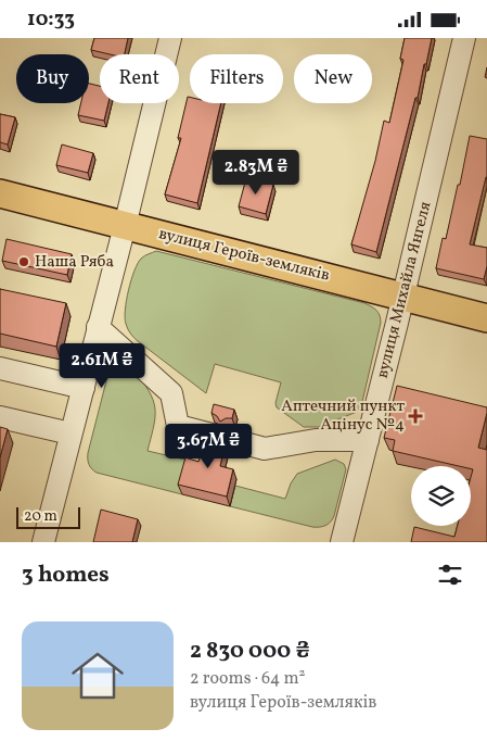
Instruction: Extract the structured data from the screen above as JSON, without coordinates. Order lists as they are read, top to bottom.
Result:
{
  "streets": {
    "main road": ["вулиця Героїв-земляків"],
    "street": ["вулиця Михайла Янгеля"]
  },
  "crossings": [
    ["вулиця Героїв-земляків", "вулиця Михайла Янгеля"]
  ],
  "places": {
    "other": ["Наша Ряба"],
    "health": ["Аптечний пункт Ацінус №4"]
  },
  "scale_bar": "20 m",
  "page": {
    "status": "10:33",
    "chip": [
      "Buy",
      "Rent",
      "Filters",
      "New"
    ],
    "price": ["2.83M ₴", "2.61M ₴", "3.67M ₴"],
    "scale": "20 m",
    "heading": "3 homes",
    "list": [
      {
        "name": "2 830 000 ₴",
        "note": "2 rooms · 64 m² · вулиця Героїв-земляків"
      }
    ]
  }
}
